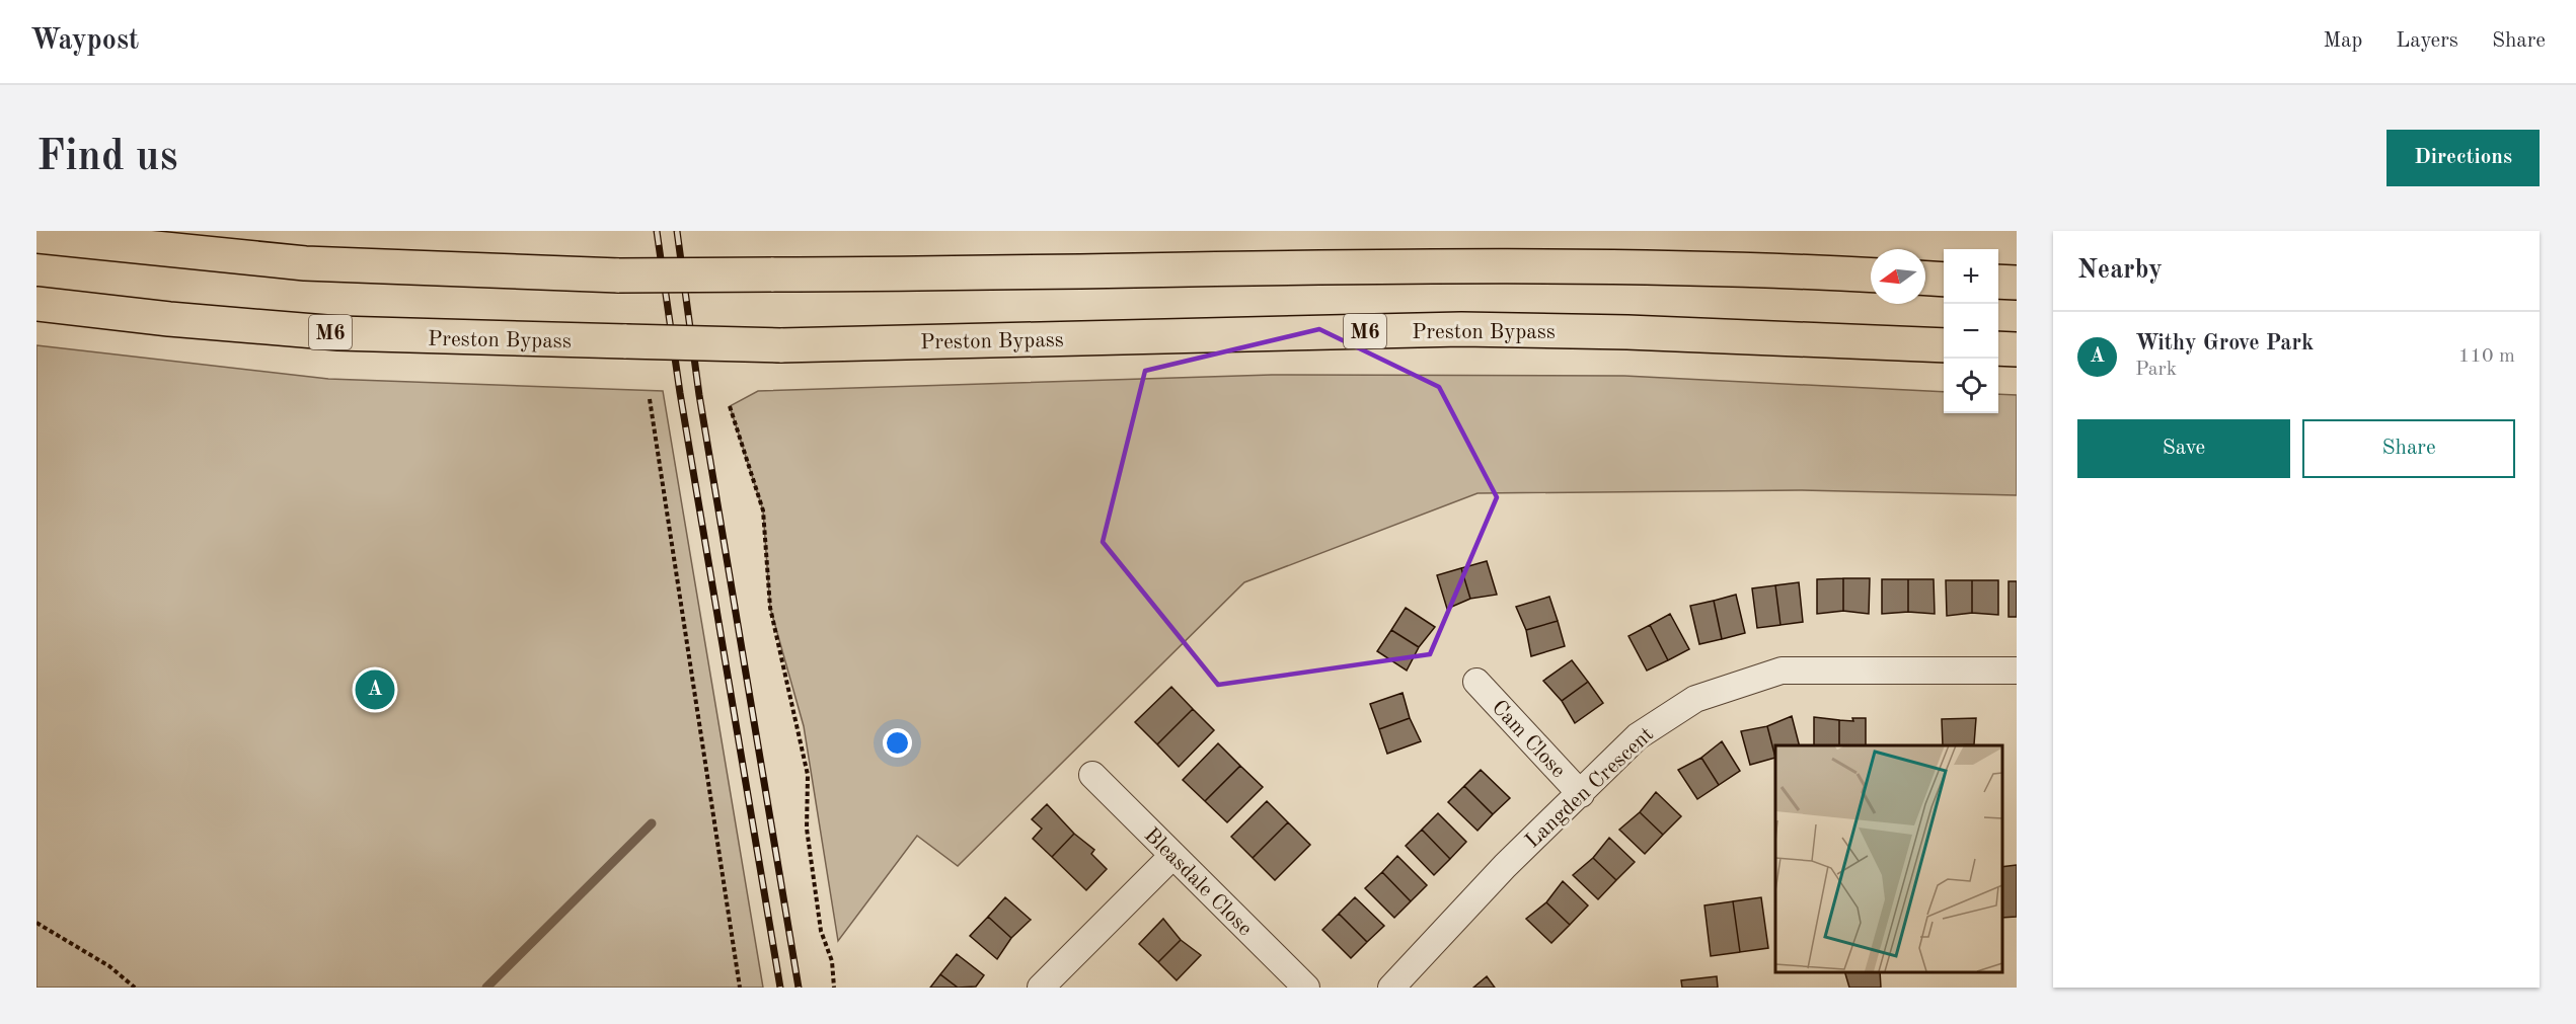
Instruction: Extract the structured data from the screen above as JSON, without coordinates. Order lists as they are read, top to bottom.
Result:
{
  "streets": {
    "highway": ["M6", "Preston Bypass"],
    "street": ["Cam Close", "Langden Crescent", "Bleasdale Close"]
  },
  "crossings": [
    ["Cam Close", "Langden Crescent"]
  ],
  "north": "left",
  "page": {
    "header": "Waypost",
    "nav": ["Map", "Layers", "Share"],
    "buttons": [
      "Directions",
      ["Save", "Share"]
    ],
    "title": "Find us",
    "heading": "Nearby",
    "map_buttons": ["+", "−"],
    "list": [
      {
        "mark": "A",
        "name": "Withy Grove Park",
        "note": "Park",
        "value": "110 m"
      }
    ],
    "pins": "A"
  }
}
